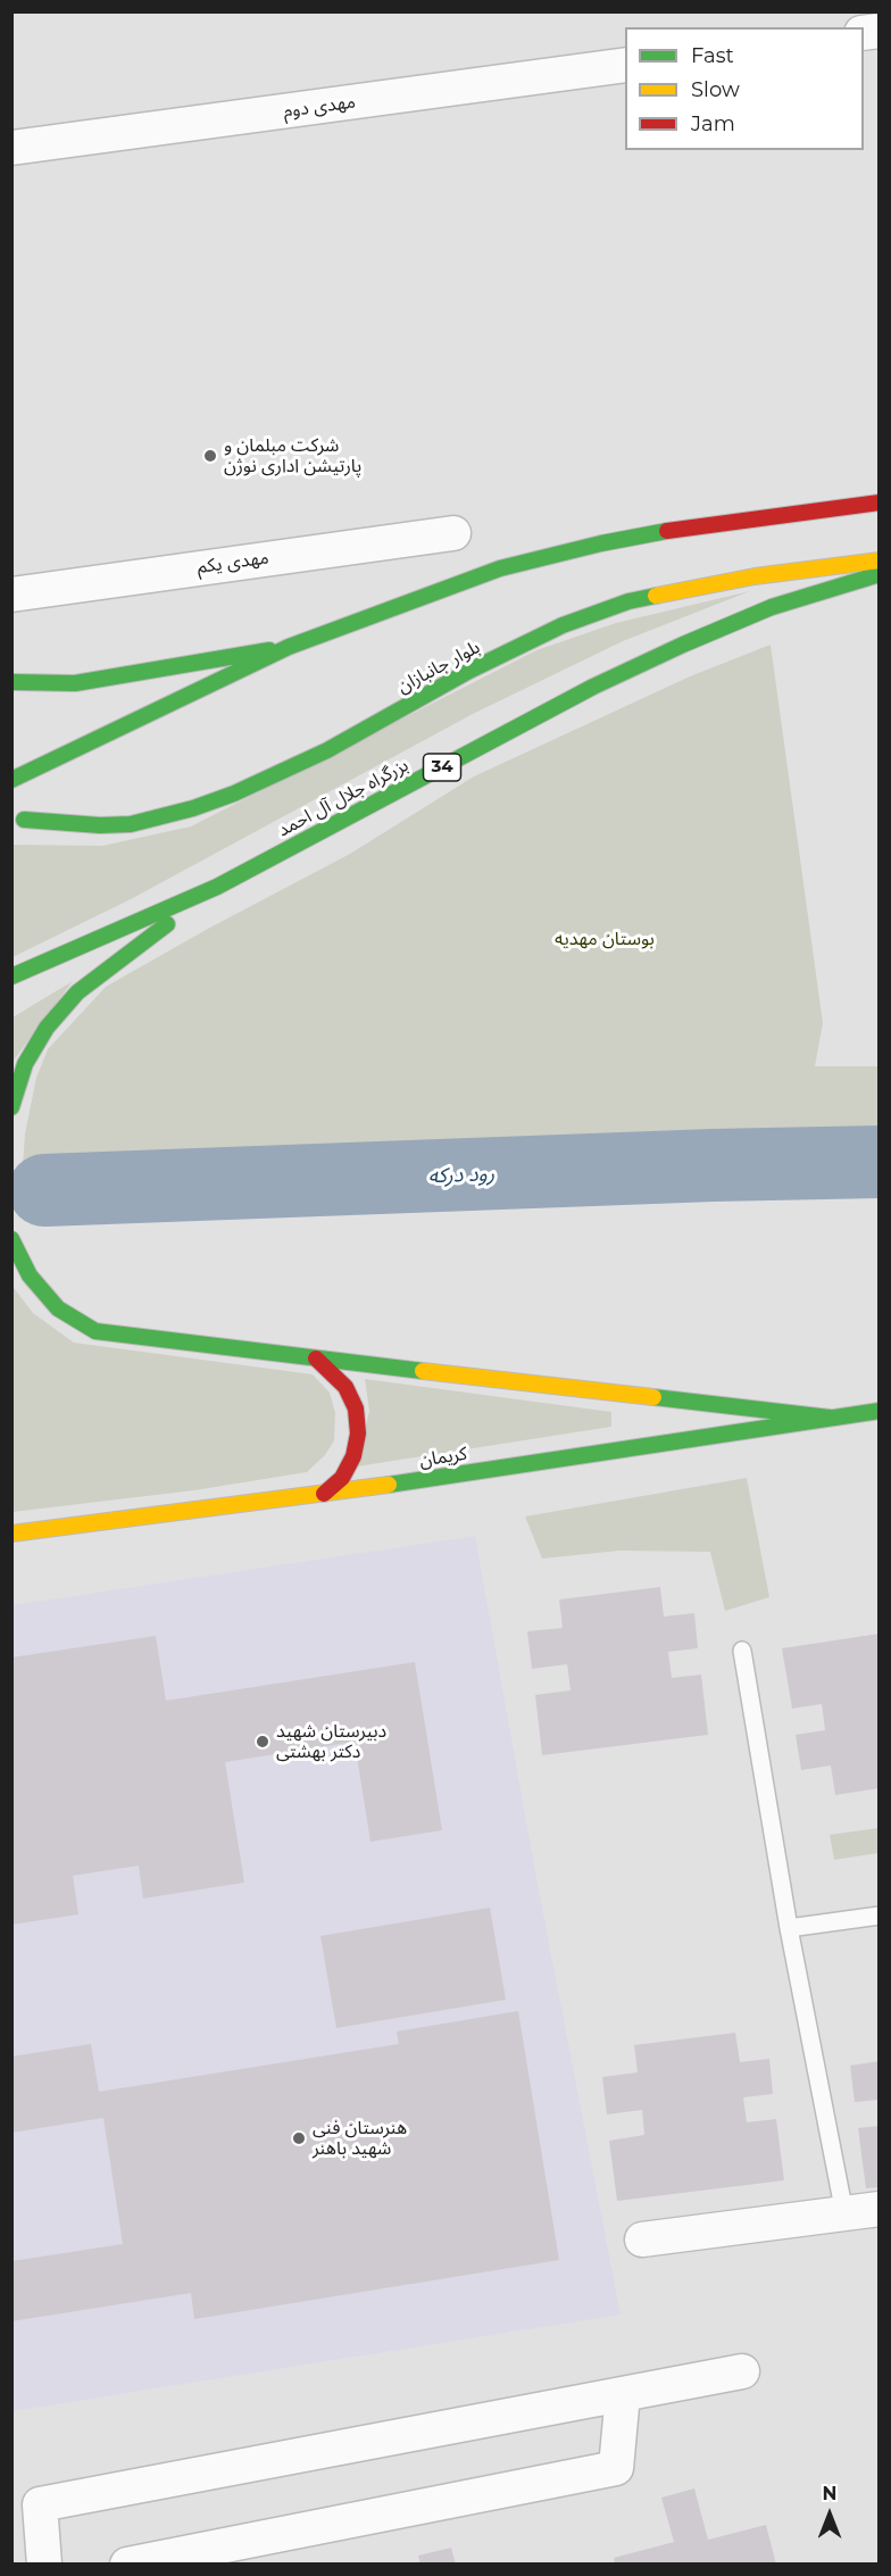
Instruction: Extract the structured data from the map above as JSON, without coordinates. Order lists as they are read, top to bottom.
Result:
{
  "streets": {
    "main road": [
      "بلوار جانبازان",
      "34",
      "بزرگراه جلال آل احمد",
      "کریمان"
    ],
    "street": ["مهدی دوم", "مهدی یکم"]
  },
  "water": ["رود درکه"],
  "parks": ["بوستان مهدیه"],
  "places": ["شرکت مبلمان و پارتیشن اداری نوژن", "دبیرستان شهید دکتر بهشتی", "هنرستان فنی شهید باهنر"],
  "legend": ["Fast", "Slow", "Jam"],
  "north": "top"
}
